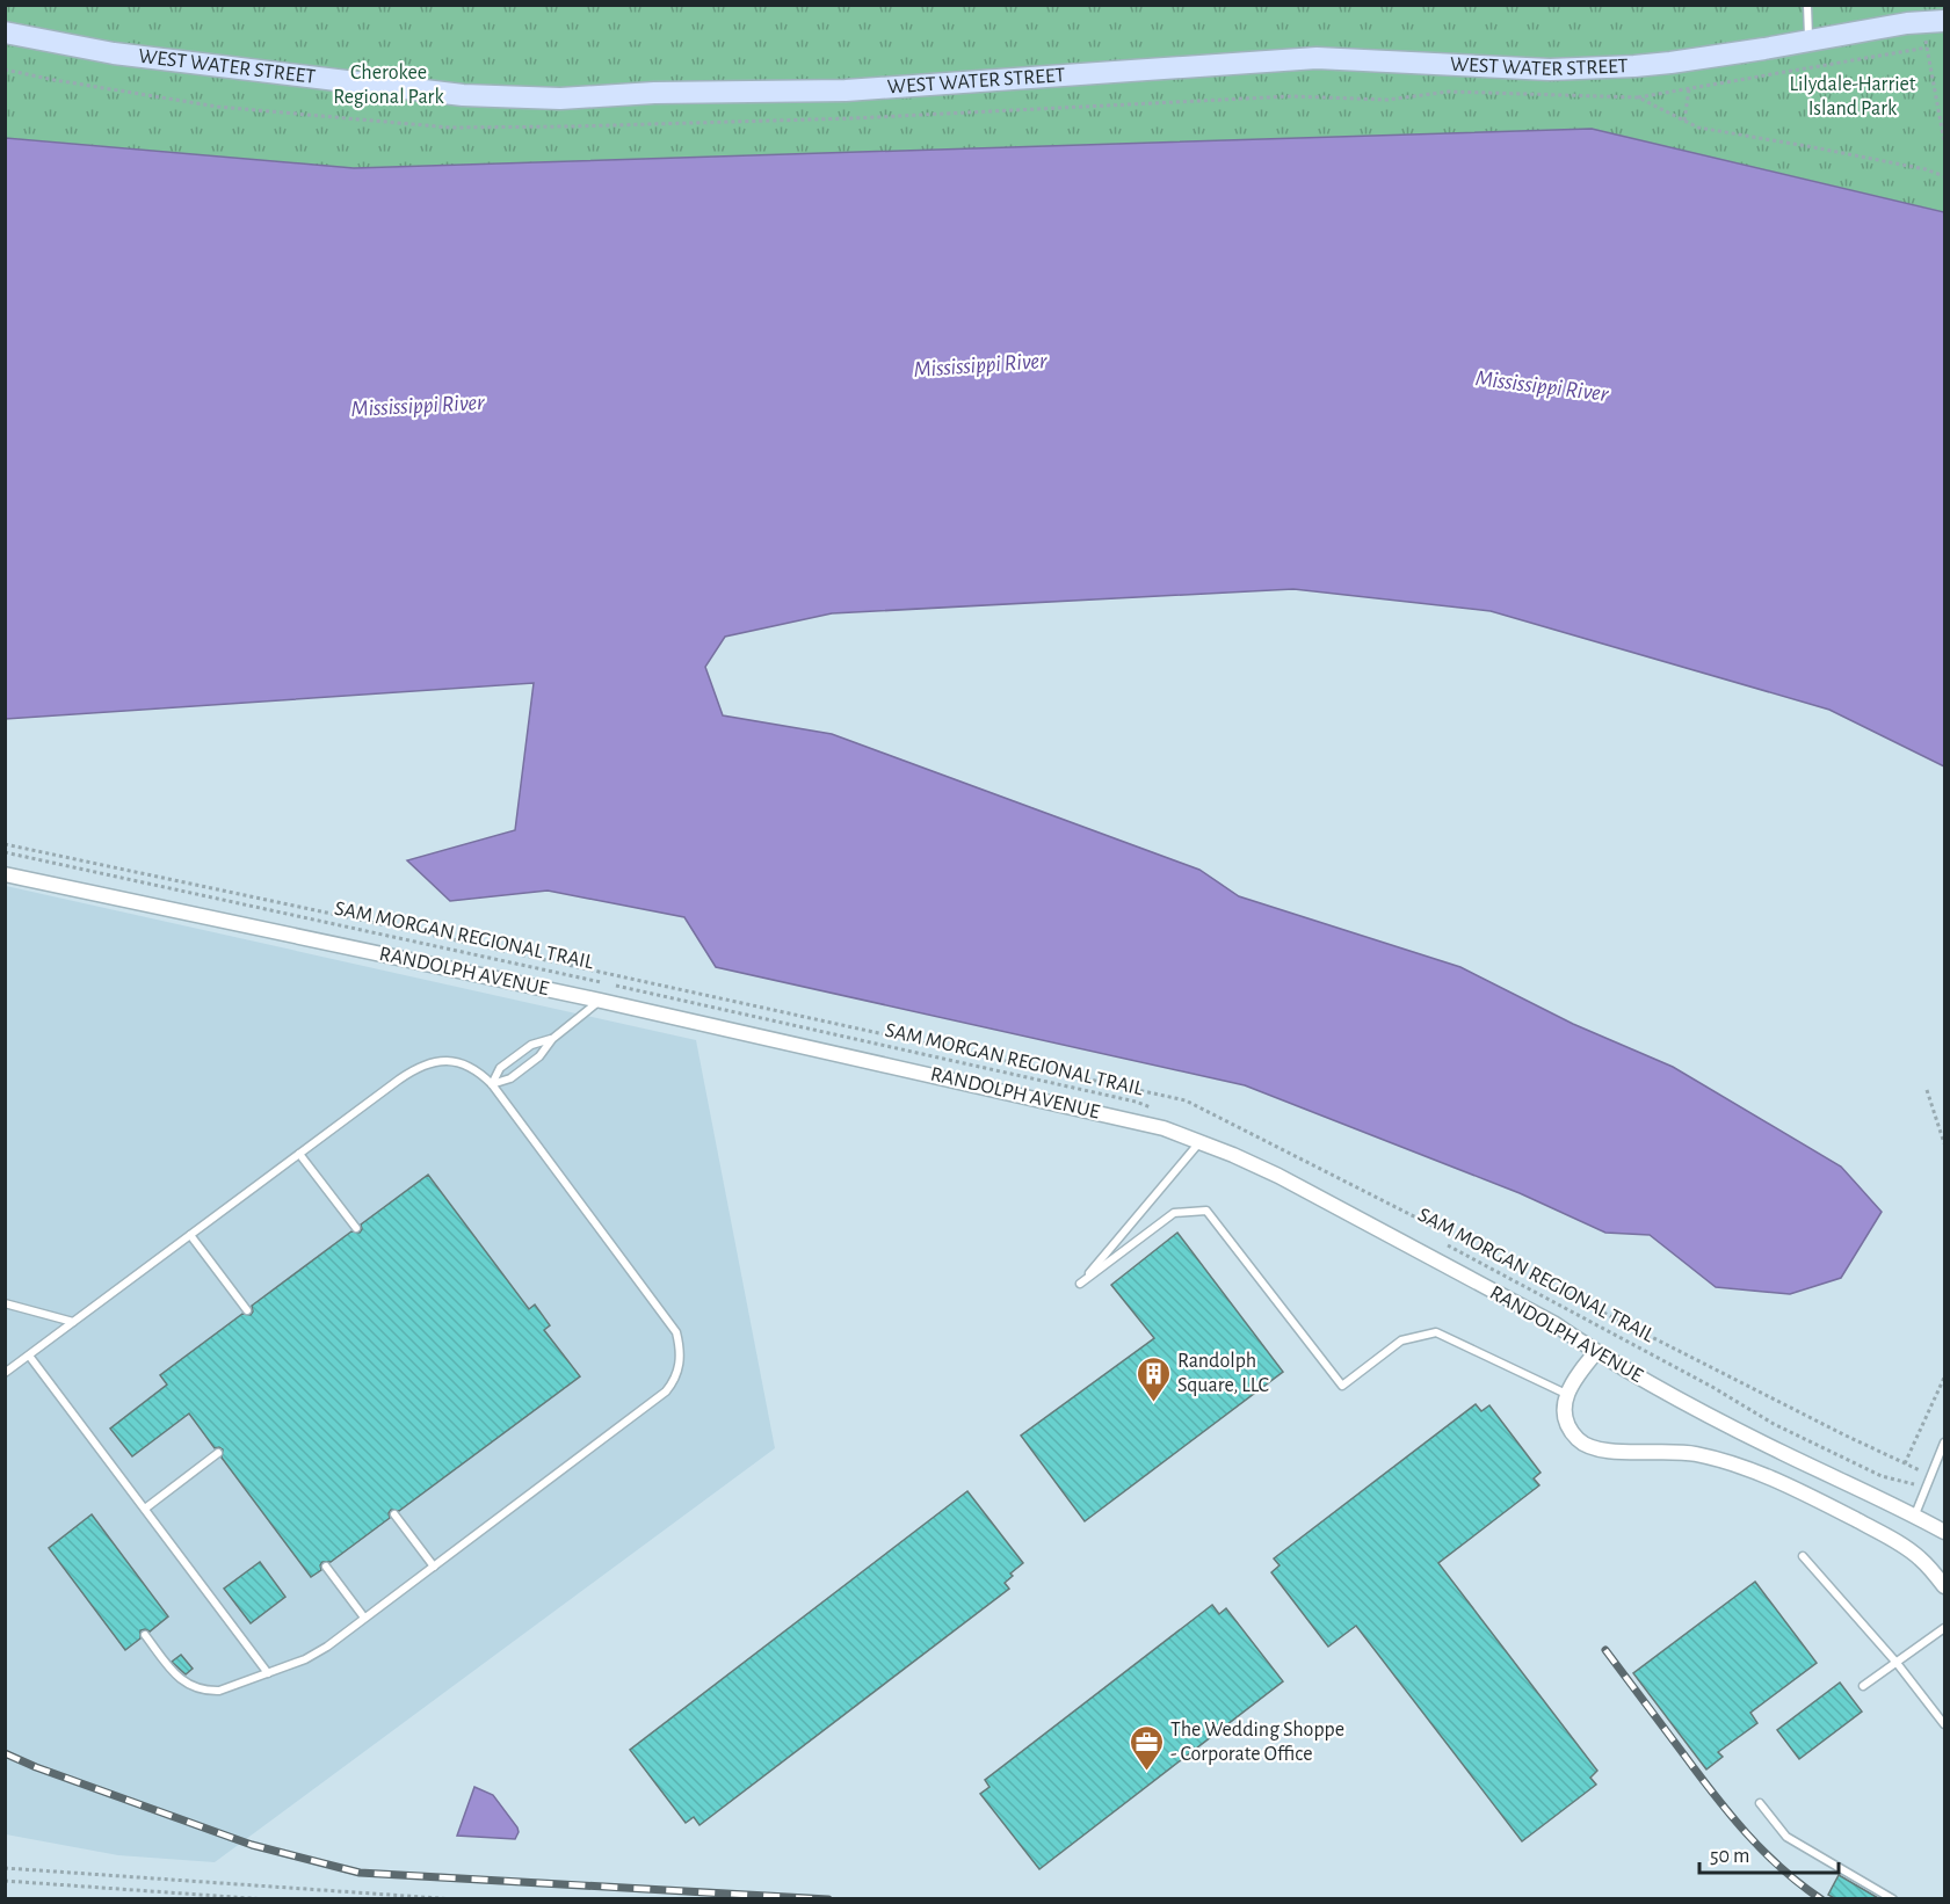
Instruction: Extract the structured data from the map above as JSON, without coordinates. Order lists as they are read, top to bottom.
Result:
{
  "streets": {
    "street": ["WEST WATER STREET", "RANDOLPH AVENUE"],
    "path": ["SAM MORGAN REGIONAL TRAIL"]
  },
  "water": ["Mississippi River"],
  "parks": ["Cherokee Regional Park", "Lilydale-Harriet Island Park"],
  "places": {
    "building": ["Randolph Square, LLC"],
    "office": ["The Wedding Shoppe - Corporate Office"]
  },
  "scale_bar": "50 m"
}
